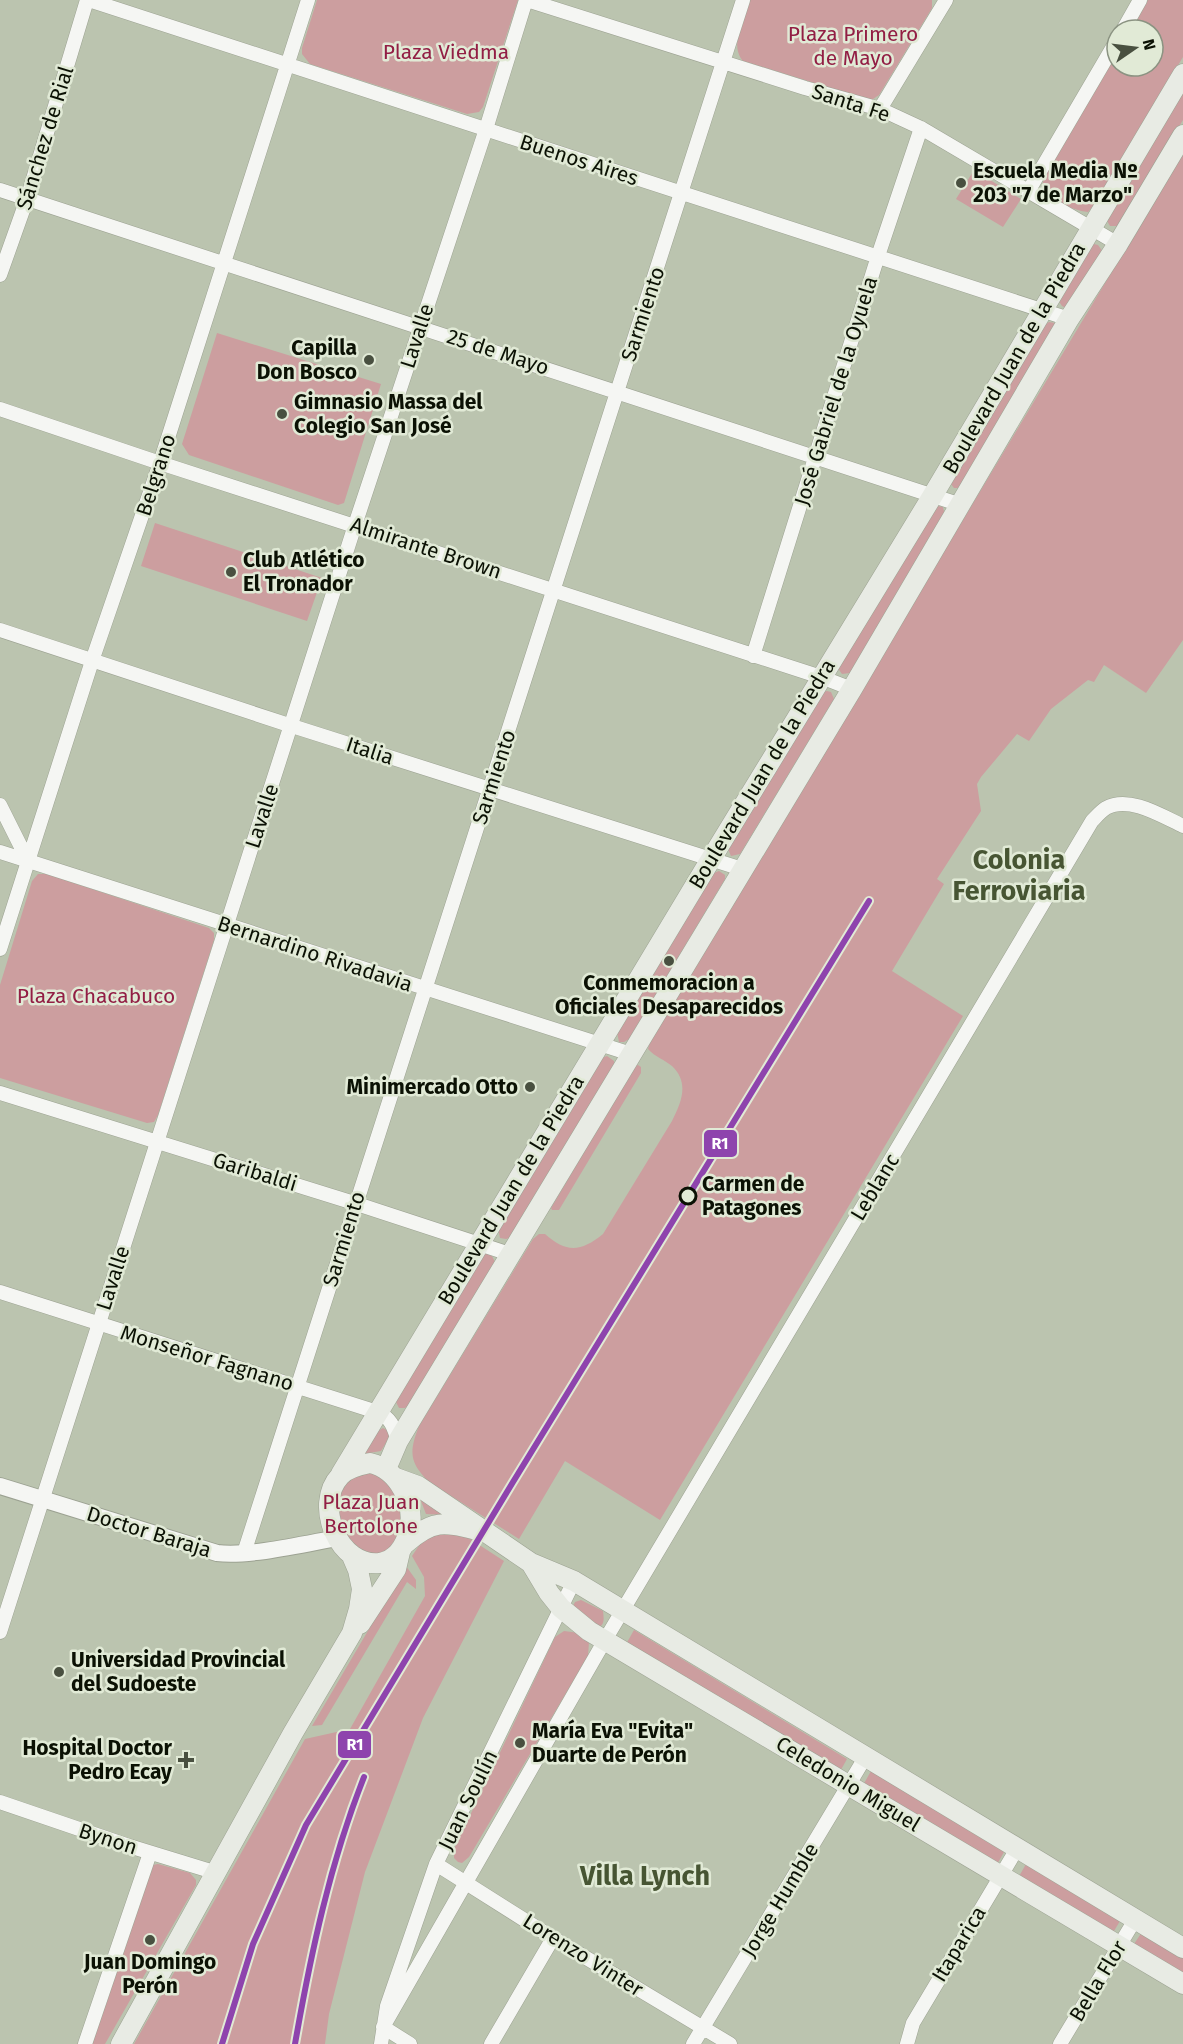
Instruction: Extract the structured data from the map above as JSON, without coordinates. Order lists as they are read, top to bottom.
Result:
{
  "streets": {
    "main road": ["Boulevard Juan de la Piedra", "Celedonio Miguel"],
    "street": [
      "Santa Fe",
      "Sánchez de Rial",
      "Buenos Aires",
      "Sarmiento",
      "Lavalle",
      "25 de Mayo",
      "José Gabriel de la Oyuela",
      "Belgrano",
      "Almirante Brown",
      "Italia",
      "Bernardino Rivadavia",
      "Garibaldi",
      "Leblanc",
      "Monseñor Fagnano",
      "Doctor Baraja",
      "Juan Soulín",
      "Bynon",
      "Jorge Humble",
      "Itaparica",
      "Lorenzo Vinter",
      "Bella Flor"
    ]
  },
  "crossings": [
    ["Santa Fe", "Sarmiento"],
    ["Santa Fe", "Lavalle"],
    ["Santa Fe", "Boulevard Juan de la Piedra"],
    ["Santa Fe", "José Gabriel de la Oyuela"],
    ["Sánchez de Rial", "Buenos Aires"],
    ["Sánchez de Rial", "25 de Mayo"],
    ["Buenos Aires", "Sarmiento"],
    ["Buenos Aires", "Lavalle"],
    ["Buenos Aires", "Boulevard Juan de la Piedra"],
    ["Buenos Aires", "José Gabriel de la Oyuela"],
    ["Buenos Aires", "Belgrano"],
    ["Sarmiento", "25 de Mayo"],
    ["Sarmiento", "Almirante Brown"],
    ["Sarmiento", "Italia"],
    ["Sarmiento", "Bernardino Rivadavia"],
    ["Sarmiento", "Garibaldi"],
    ["Sarmiento", "Monseñor Fagnano"],
    ["Sarmiento", "Doctor Baraja"],
    ["Lavalle", "25 de Mayo"],
    ["Lavalle", "Almirante Brown"],
    ["Lavalle", "Italia"],
    ["Lavalle", "Bernardino Rivadavia"],
    ["Lavalle", "Garibaldi"],
    ["Lavalle", "Monseñor Fagnano"],
    ["Lavalle", "Doctor Baraja"],
    ["25 de Mayo", "Boulevard Juan de la Piedra"],
    ["25 de Mayo", "José Gabriel de la Oyuela"],
    ["25 de Mayo", "Belgrano"],
    ["Boulevard Juan de la Piedra", "Almirante Brown"],
    ["Boulevard Juan de la Piedra", "Italia"],
    ["Boulevard Juan de la Piedra", "Bernardino Rivadavia"],
    ["Boulevard Juan de la Piedra", "Garibaldi"],
    ["Boulevard Juan de la Piedra", "Monseñor Fagnano"],
    ["Boulevard Juan de la Piedra", "Doctor Baraja"],
    ["Boulevard Juan de la Piedra", "Celedonio Miguel"],
    ["Boulevard Juan de la Piedra", "Bynon"],
    ["José Gabriel de la Oyuela", "Almirante Brown"],
    ["Belgrano", "Almirante Brown"],
    ["Belgrano", "Italia"],
    ["Belgrano", "Bernardino Rivadavia"],
    ["Leblanc", "Celedonio Miguel"],
    ["Leblanc", "Juan Soulín"],
    ["Doctor Baraja", "Celedonio Miguel"],
    ["Celedonio Miguel", "Juan Soulín"],
    ["Celedonio Miguel", "Jorge Humble"],
    ["Celedonio Miguel", "Itaparica"],
    ["Celedonio Miguel", "Bella Flor"],
    ["Juan Soulín", "Lorenzo Vinter"],
    ["Jorge Humble", "Lorenzo Vinter"]
  ],
  "districts": ["Colonia Ferroviaria", "Villa Lynch"],
  "parks": [
    "Plaza Primero de Mayo",
    "Plaza Viedma",
    "Plaza Chacabuco",
    "Plaza Juan Bertolone"
  ],
  "places": {
    "other": [
      "Escuela Media Nº 203 \"7 de Marzo\"",
      "Capilla Don Bosco",
      "Gimnasio Massa del Colegio San José",
      "Club Atlético El Tronador",
      "Conmemoracion a Oficiales Desaparecidos",
      "Minimercado Otto",
      "Carmen de Patagones",
      "Universidad Provincial del Sudoeste",
      "María Eva \"Evita\" Duarte de Perón",
      "Juan Domingo Perón"
    ],
    "health": ["Hospital Doctor Pedro Ecay"]
  },
  "lines": ["transit line R1"],
  "north": "right"
}
